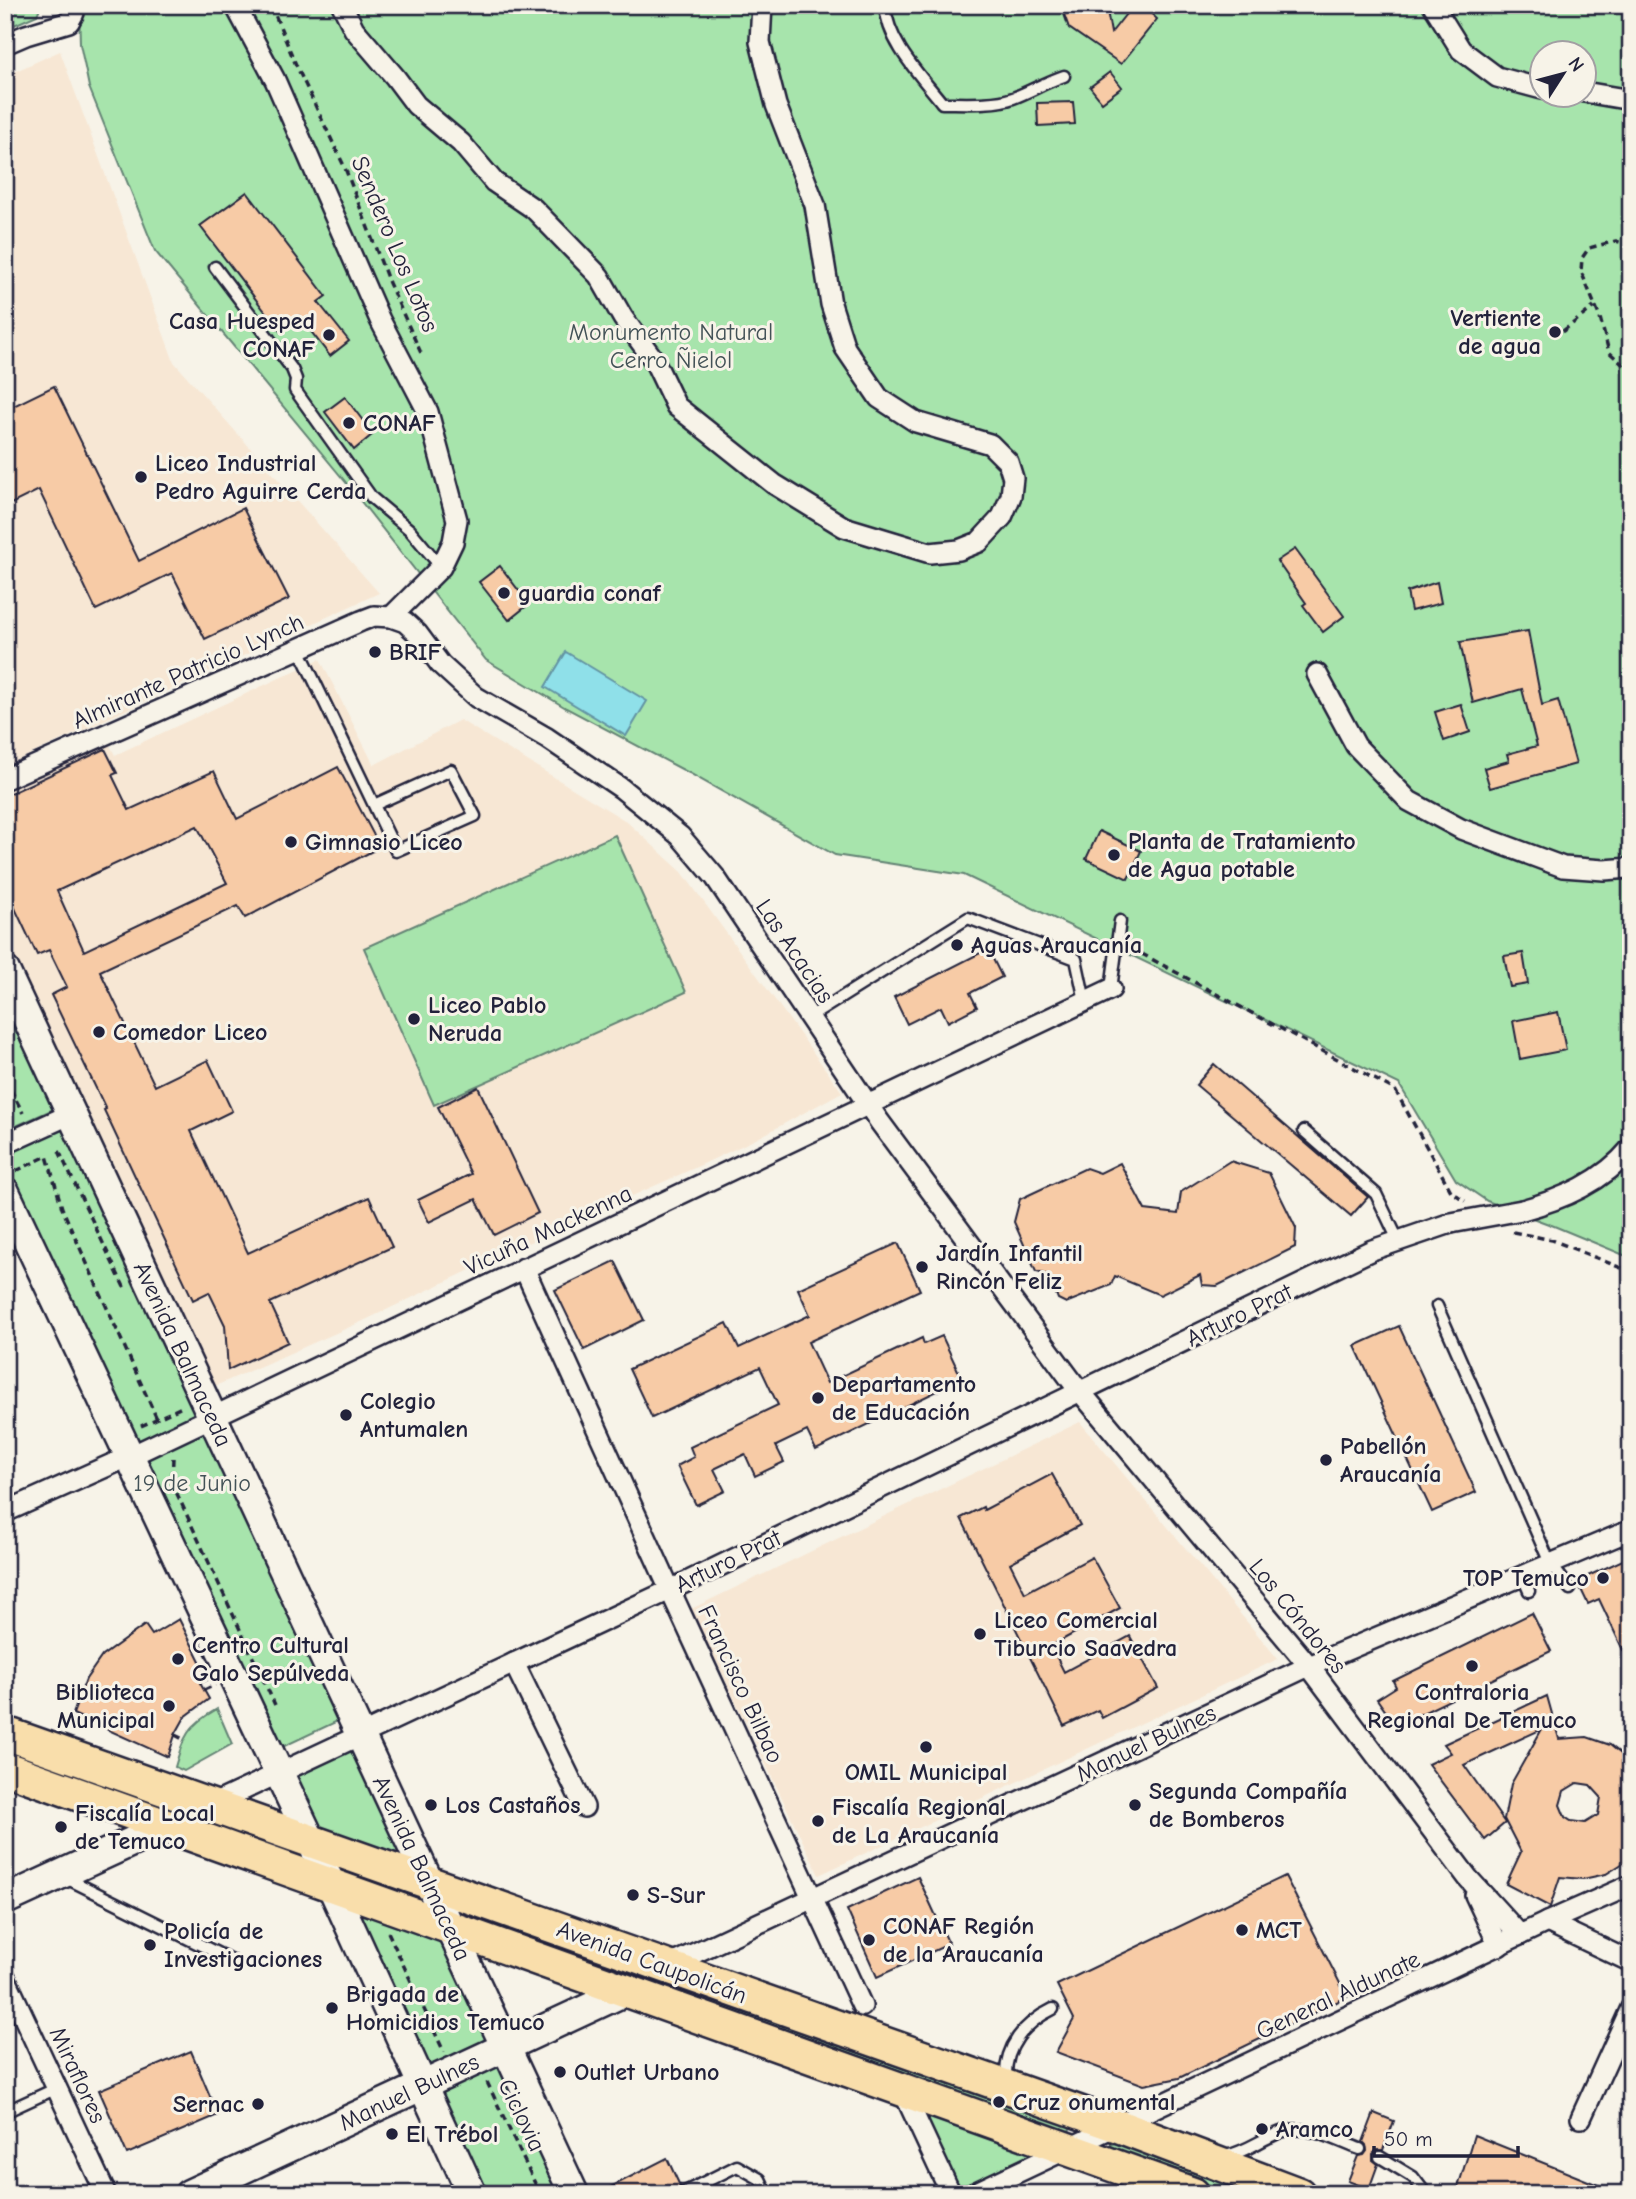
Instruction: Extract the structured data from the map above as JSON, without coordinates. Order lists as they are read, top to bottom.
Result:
{
  "streets": {
    "main road": [
      "Arturo Prat",
      "Avenida Balmaceda",
      "Manuel Bulnes",
      "Avenida Caupolicán"
    ],
    "street": [
      "Almirante Patricio Lynch",
      "Las Acacias",
      "Vicuña Mackenna",
      "Los Cóndores",
      "Francisco Bilbao",
      "General Aldunate",
      "Miraflores"
    ],
    "path": ["Sendero Los Lotos", "Ciclovia"]
  },
  "crossings": [
    ["Almirante Patricio Lynch", "Las Acacias"],
    ["Las Acacias", "Vicuña Mackenna"],
    ["Las Acacias", "Arturo Prat"],
    ["Las Acacias", "Los Cóndores"],
    ["Vicuña Mackenna", "Avenida Balmaceda"],
    ["Vicuña Mackenna", "Francisco Bilbao"],
    ["Arturo Prat", "Avenida Balmaceda"],
    ["Arturo Prat", "Los Cóndores"],
    ["Arturo Prat", "Francisco Bilbao"],
    ["Arturo Prat", "Avenida Caupolicán"],
    ["Avenida Balmaceda", "Manuel Bulnes"],
    ["Avenida Balmaceda", "Avenida Caupolicán"],
    ["Los Cóndores", "Manuel Bulnes"],
    ["Los Cóndores", "General Aldunate"],
    ["Francisco Bilbao", "Manuel Bulnes"],
    ["Manuel Bulnes", "Avenida Caupolicán"],
    ["Avenida Caupolicán", "General Aldunate"]
  ],
  "parks": ["Monumento Natural Cerro Ñielol", "19 de Junio"],
  "places": [
    "Vertiente de agua",
    "Casa Huesped CONAF",
    "CONAF",
    "Liceo Industrial Pedro Aguirre Cerda",
    "guardia conaf",
    "BRIF",
    "Gimnasio Liceo",
    "Planta de Tratamiento de Agua potable",
    "Aguas Araucanía",
    "Liceo Pablo Neruda",
    "Comedor Liceo",
    "Jardín Infantil Rincón Feliz",
    "Departamento de Educación",
    "Colegio Antumalen",
    "Pabellón Araucanía",
    "TOP Temuco",
    "Liceo Comercial Tiburcio Saavedra",
    "Centro Cultural Galo Sepúlveda",
    "Contraloria Regional De Temuco",
    "Biblioteca Municipal",
    "OMIL Municipal",
    "Los Castaños",
    "Segunda Compañía de Bomberos",
    "Fiscalía Regional de La Araucanía",
    "Fiscalía Local de Temuco",
    "S-Sur",
    "MCT",
    "CONAF Región de la Araucanía",
    "Policía de Investigaciones",
    "Brigada de Homicidios Temuco",
    "Outlet Urbano",
    "Cruz onumental",
    "Sernac",
    "Aramco",
    "El Trébol"
  ],
  "scale_bar": "50 m",
  "north": "top right"
}
